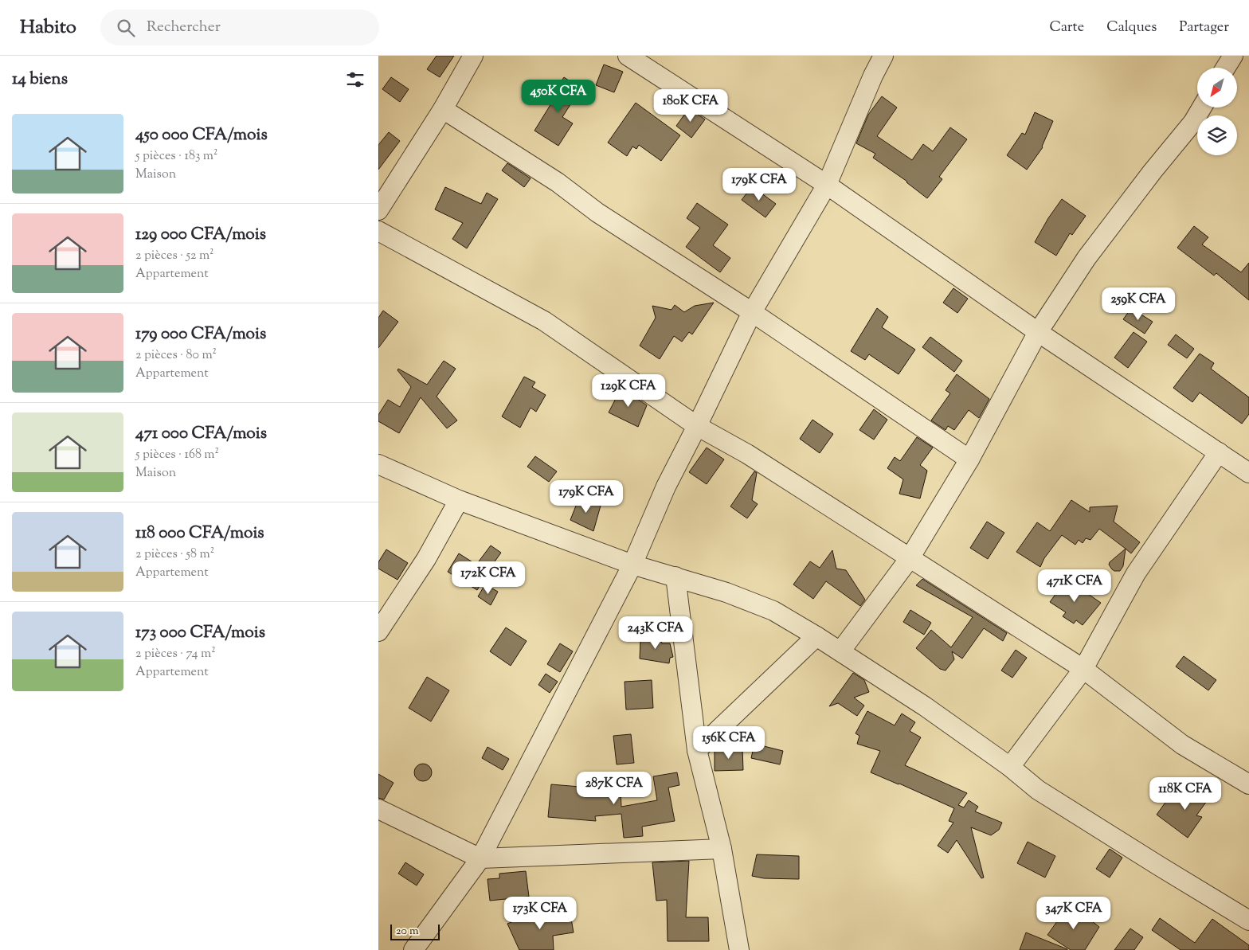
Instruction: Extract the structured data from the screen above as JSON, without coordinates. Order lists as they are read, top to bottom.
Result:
{
  "scale_bar": "20 m",
  "north": "bottom left",
  "page": {
    "header": "Habito",
    "search": "Rechercher",
    "nav": ["Carte", "Calques", "Partager"],
    "heading": "14 biens",
    "price": [
      "450K CFA",
      "180K CFA",
      "179K CFA",
      "259K CFA",
      "129K CFA",
      "179K CFA",
      "172K CFA",
      "471K CFA",
      "243K CFA",
      "156K CFA",
      "287K CFA",
      "118K CFA",
      "173K CFA",
      "347K CFA"
    ],
    "list": [
      {
        "name": "450 000 CFA/mois",
        "note": "5 pièces · 183 m² · Maison"
      },
      {
        "name": "129 000 CFA/mois",
        "note": "2 pièces · 52 m² · Appartement"
      },
      {
        "name": "179 000 CFA/mois",
        "note": "2 pièces · 80 m² · Appartement"
      },
      {
        "name": "471 000 CFA/mois",
        "note": "5 pièces · 168 m² · Maison"
      },
      {
        "name": "118 000 CFA/mois",
        "note": "2 pièces · 58 m² · Appartement"
      },
      {
        "name": "173 000 CFA/mois",
        "note": "2 pièces · 74 m² · Appartement"
      }
    ],
    "scale": "20 m"
  }
}
